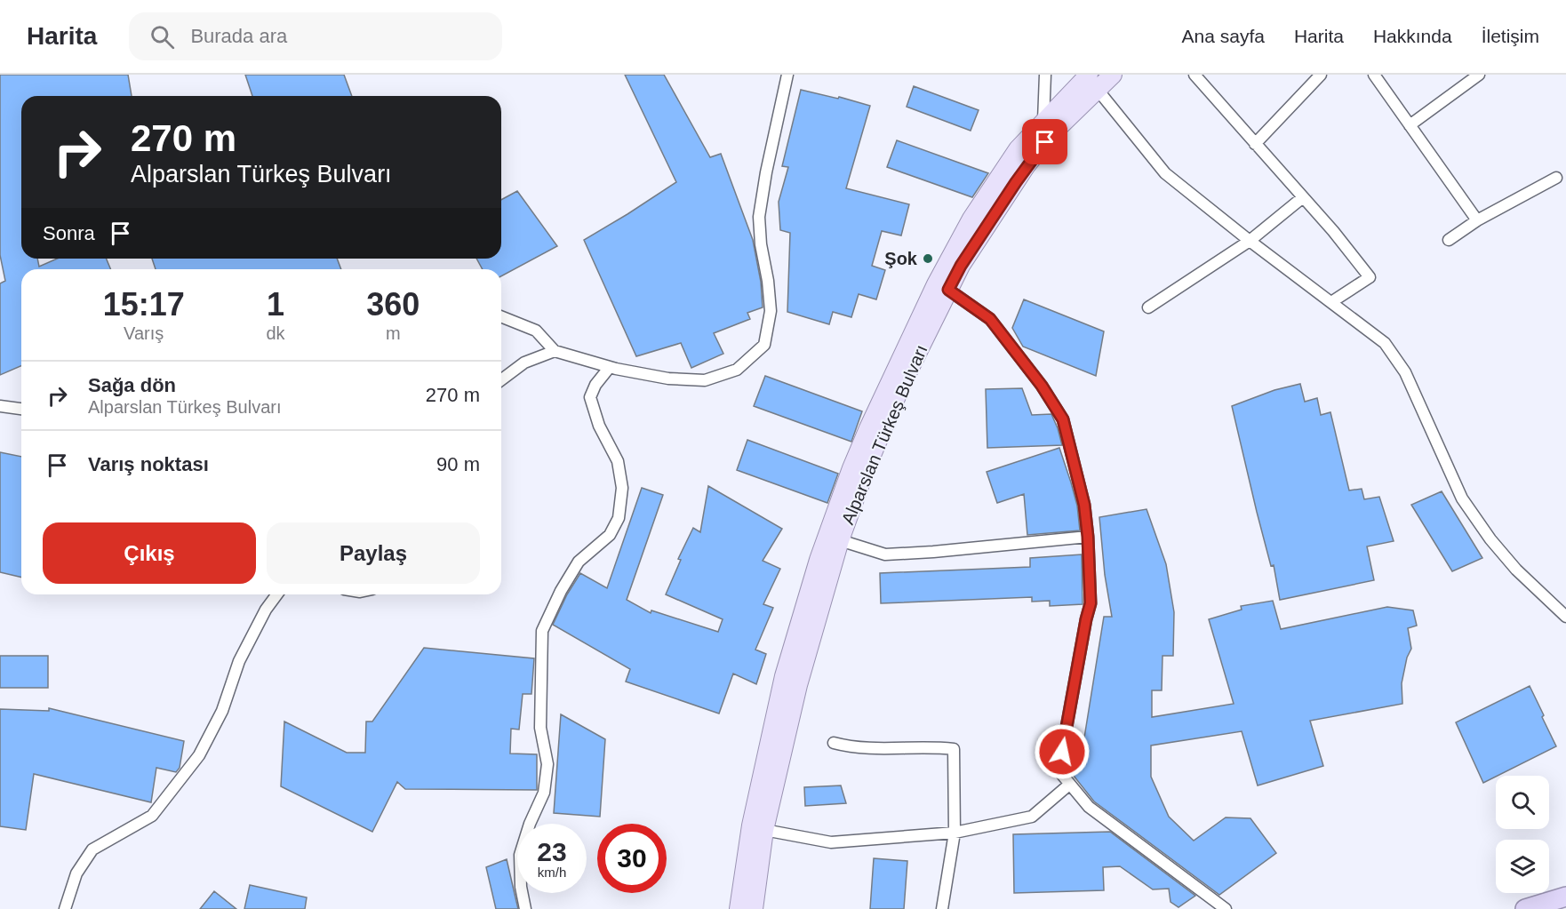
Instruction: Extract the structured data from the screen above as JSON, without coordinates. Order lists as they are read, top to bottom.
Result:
{
  "streets": {
    "main road": ["Alparslan Türkeş Bulvarı"]
  },
  "places": ["Şok"],
  "page": {
    "header": "Harita",
    "search": "Burada ara",
    "nav": [
      "Ana sayfa",
      "Harita",
      "Hakkında",
      "İletişim"
    ],
    "turn": ["270 m", "Alparslan Türkeş Bulvarı"],
    "then": "Sonra",
    "eta": [
      "15:17",
      "Varış",
      "1",
      "dk",
      "360",
      "m"
    ],
    "list": [
      {
        "name": "Sağa dön",
        "note": "Alparslan Türkeş Bulvarı",
        "value": "270 m"
      },
      {
        "name": "Varış noktası",
        "value": "90 m"
      }
    ],
    "buttons": ["Çıkış", "Paylaş"],
    "speed": "23 km/h",
    "limit": "30"
  }
}
